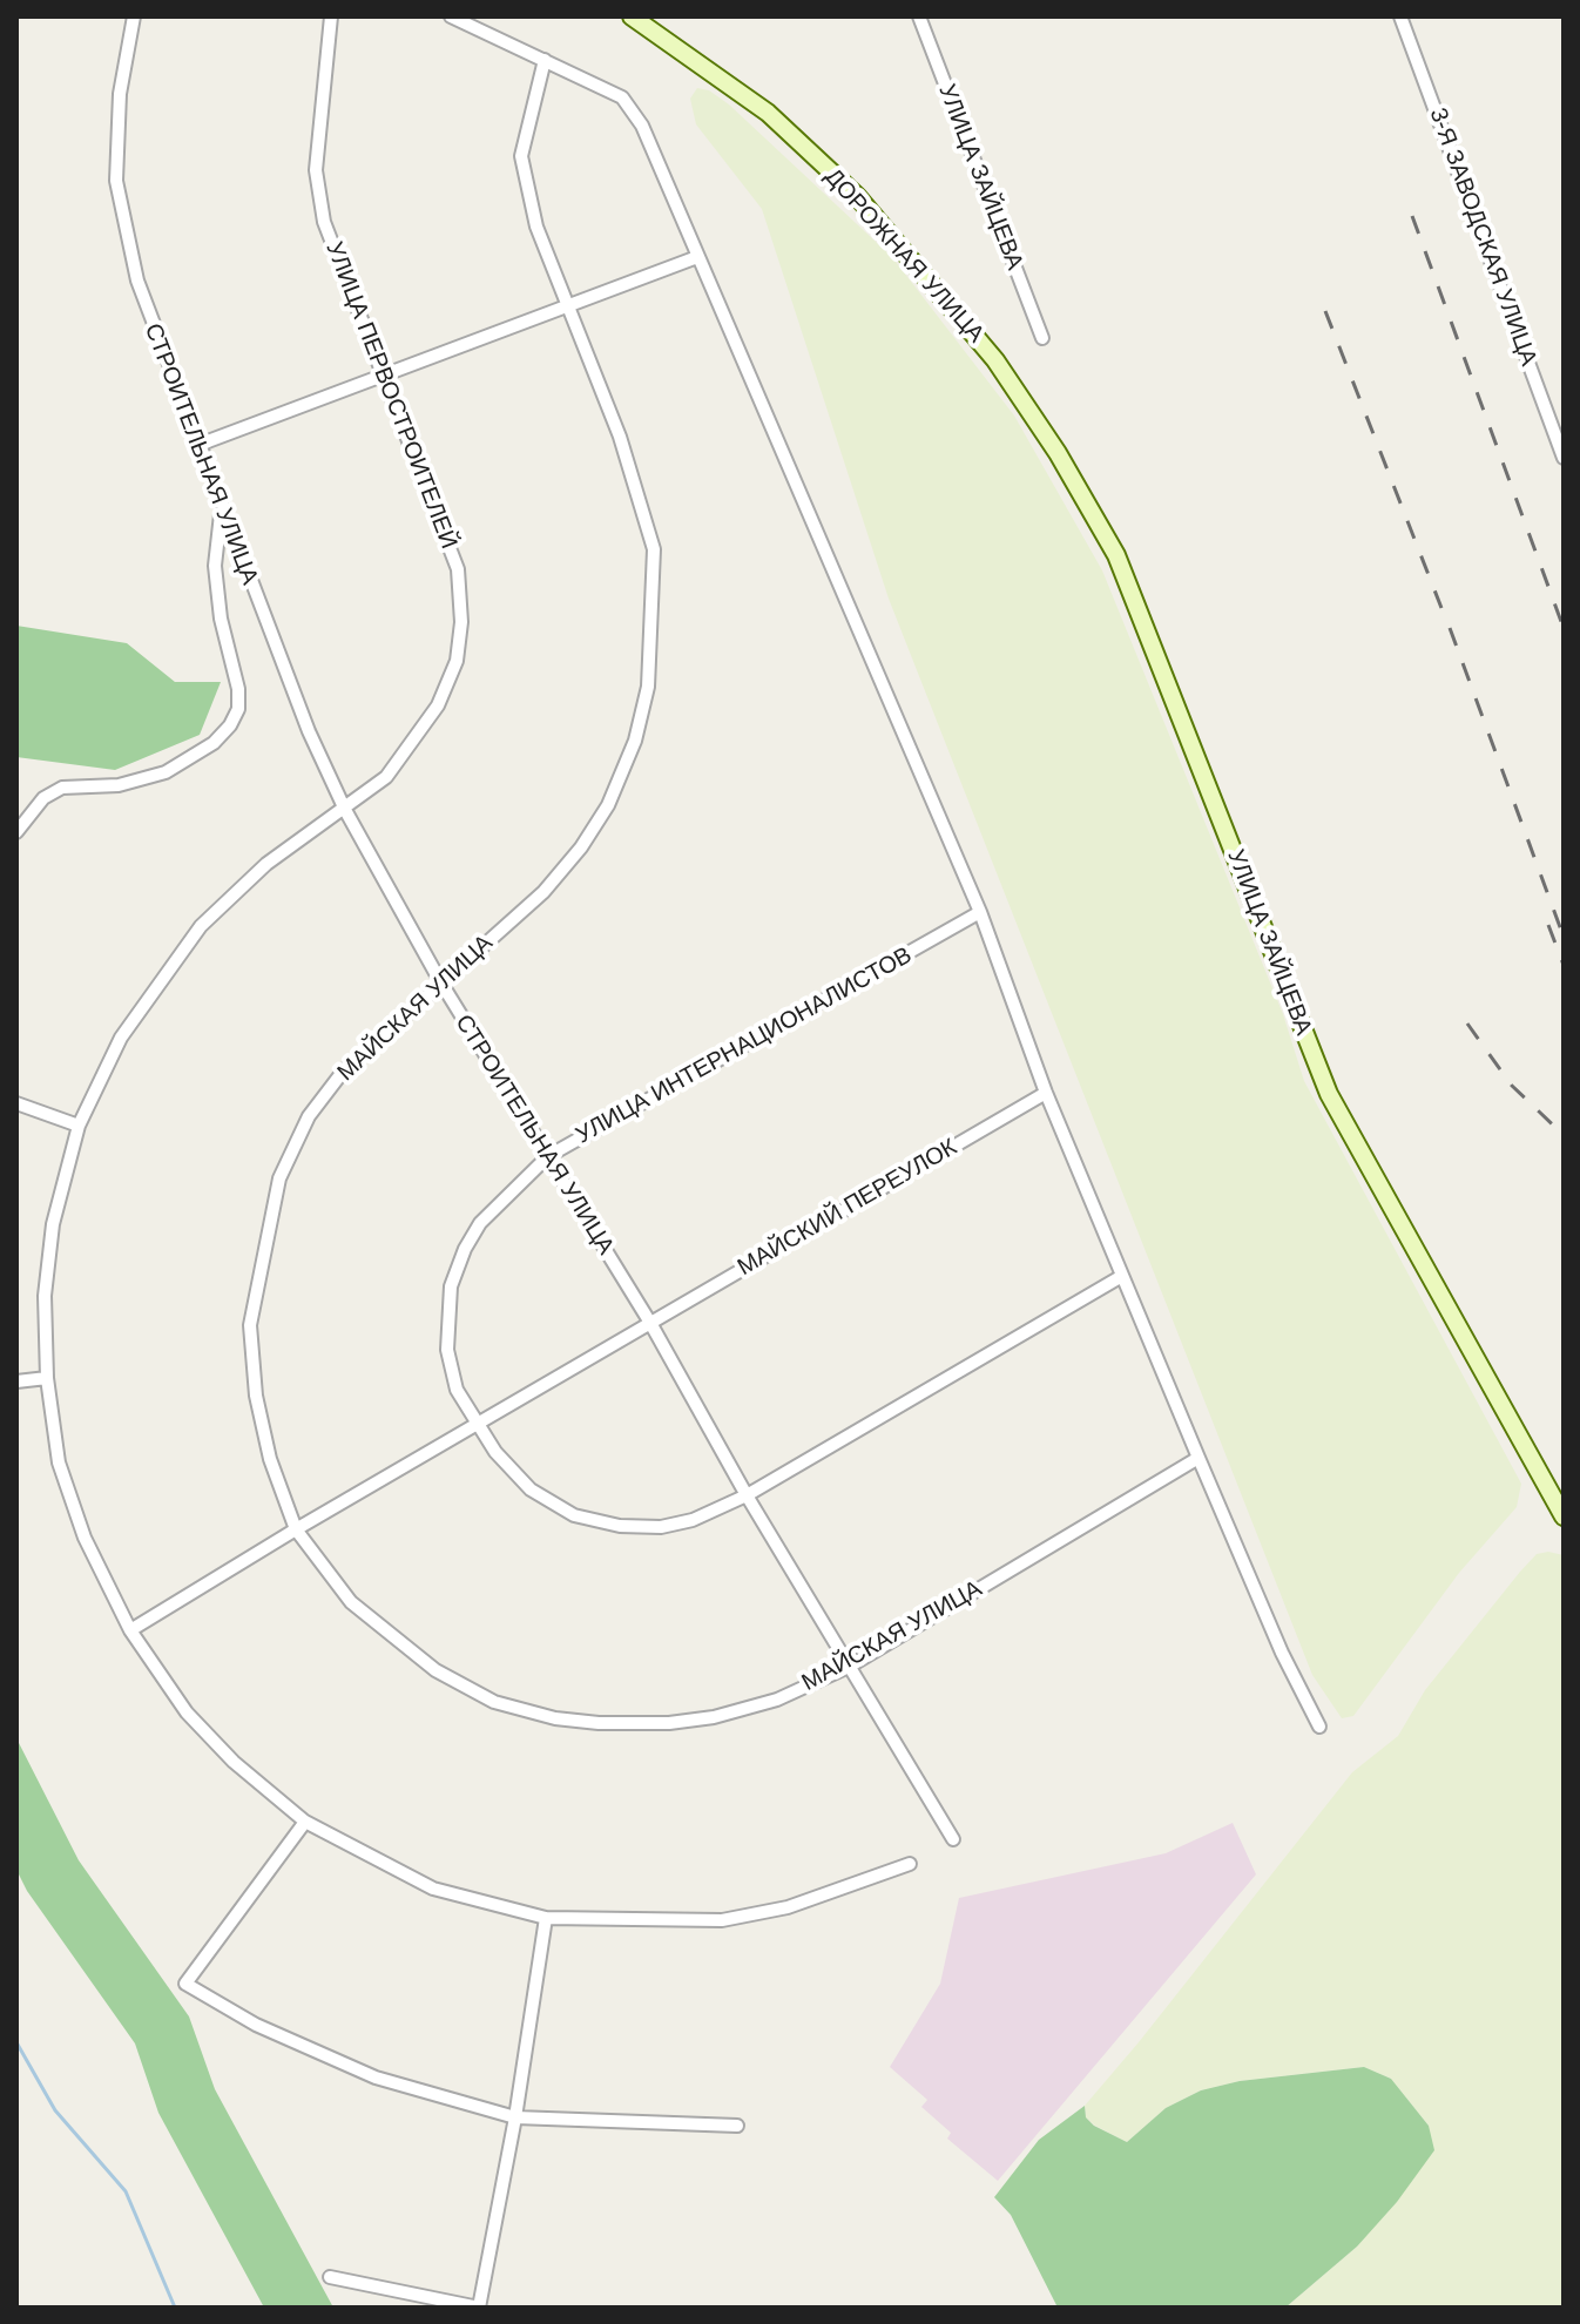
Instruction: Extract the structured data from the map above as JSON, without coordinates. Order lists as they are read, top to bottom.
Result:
{
  "streets": {
    "street": [
      "УЛИЦА ЗАЙЦЕВА",
      "3-Я ЗАВОДСКАЯ УЛИЦА",
      "ДОРОЖНАЯ УЛИЦА",
      "УЛИЦА ПЕРВОСТРОИТЕЛЕЙ",
      "СТРОИТЕЛЬНАЯ УЛИЦА",
      "МАЙСКАЯ УЛИЦА",
      "УЛИЦА ИНТЕРНАЦИОНАЛИСТОВ",
      "МАЙСКИЙ ПЕРЕУЛОК"
    ]
  },
  "crossings": [
    ["УЛИЦА ЗАЙЦЕВА", "ДОРОЖНАЯ УЛИЦА"],
    ["УЛИЦА ПЕРВОСТРОИТЕЛЕЙ", "СТРОИТЕЛЬНАЯ УЛИЦА"],
    ["УЛИЦА ПЕРВОСТРОИТЕЛЕЙ", "МАЙСКИЙ ПЕРЕУЛОК"],
    ["СТРОИТЕЛЬНАЯ УЛИЦА", "МАЙСКАЯ УЛИЦА"],
    ["СТРОИТЕЛЬНАЯ УЛИЦА", "УЛИЦА ИНТЕРНАЦИОНАЛИСТОВ"],
    ["СТРОИТЕЛЬНАЯ УЛИЦА", "МАЙСКИЙ ПЕРЕУЛОК"],
    ["МАЙСКАЯ УЛИЦА", "МАЙСКИЙ ПЕРЕУЛОК"],
    ["УЛИЦА ИНТЕРНАЦИОНАЛИСТОВ", "МАЙСКИЙ ПЕРЕУЛОК"]
  ]
}
